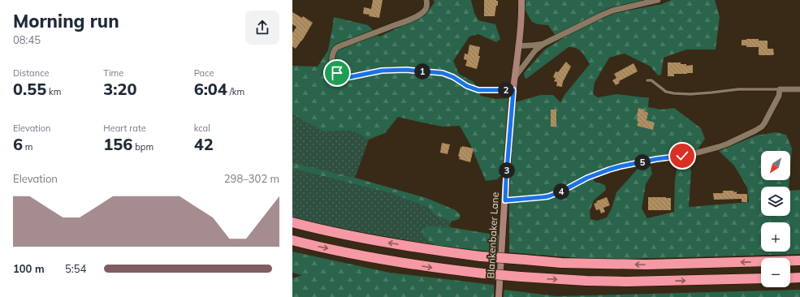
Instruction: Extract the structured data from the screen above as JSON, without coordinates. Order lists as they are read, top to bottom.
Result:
{
  "streets": {
    "street": ["Blankenbaker Lane"]
  },
  "north": "bottom left",
  "page": {
    "heading": ["Morning run", "08:45"],
    "stats": [
      ["Distance", "0.55 km"],
      ["Time", "3:20"],
      ["Pace", "6:04 /km"],
      ["Elevation", "6 m"],
      ["Heart rate", "156 bpm"],
      ["kcal", "42"]
    ],
    "pins": [
      "1",
      "2",
      "5",
      "3",
      "4"
    ],
    "map_buttons": ["+", "−"],
    "chart": ["Elevation", "298–302 m"],
    "list": [
      {
        "name": "100 m",
        "note": "5:54"
      }
    ]
  }
}
